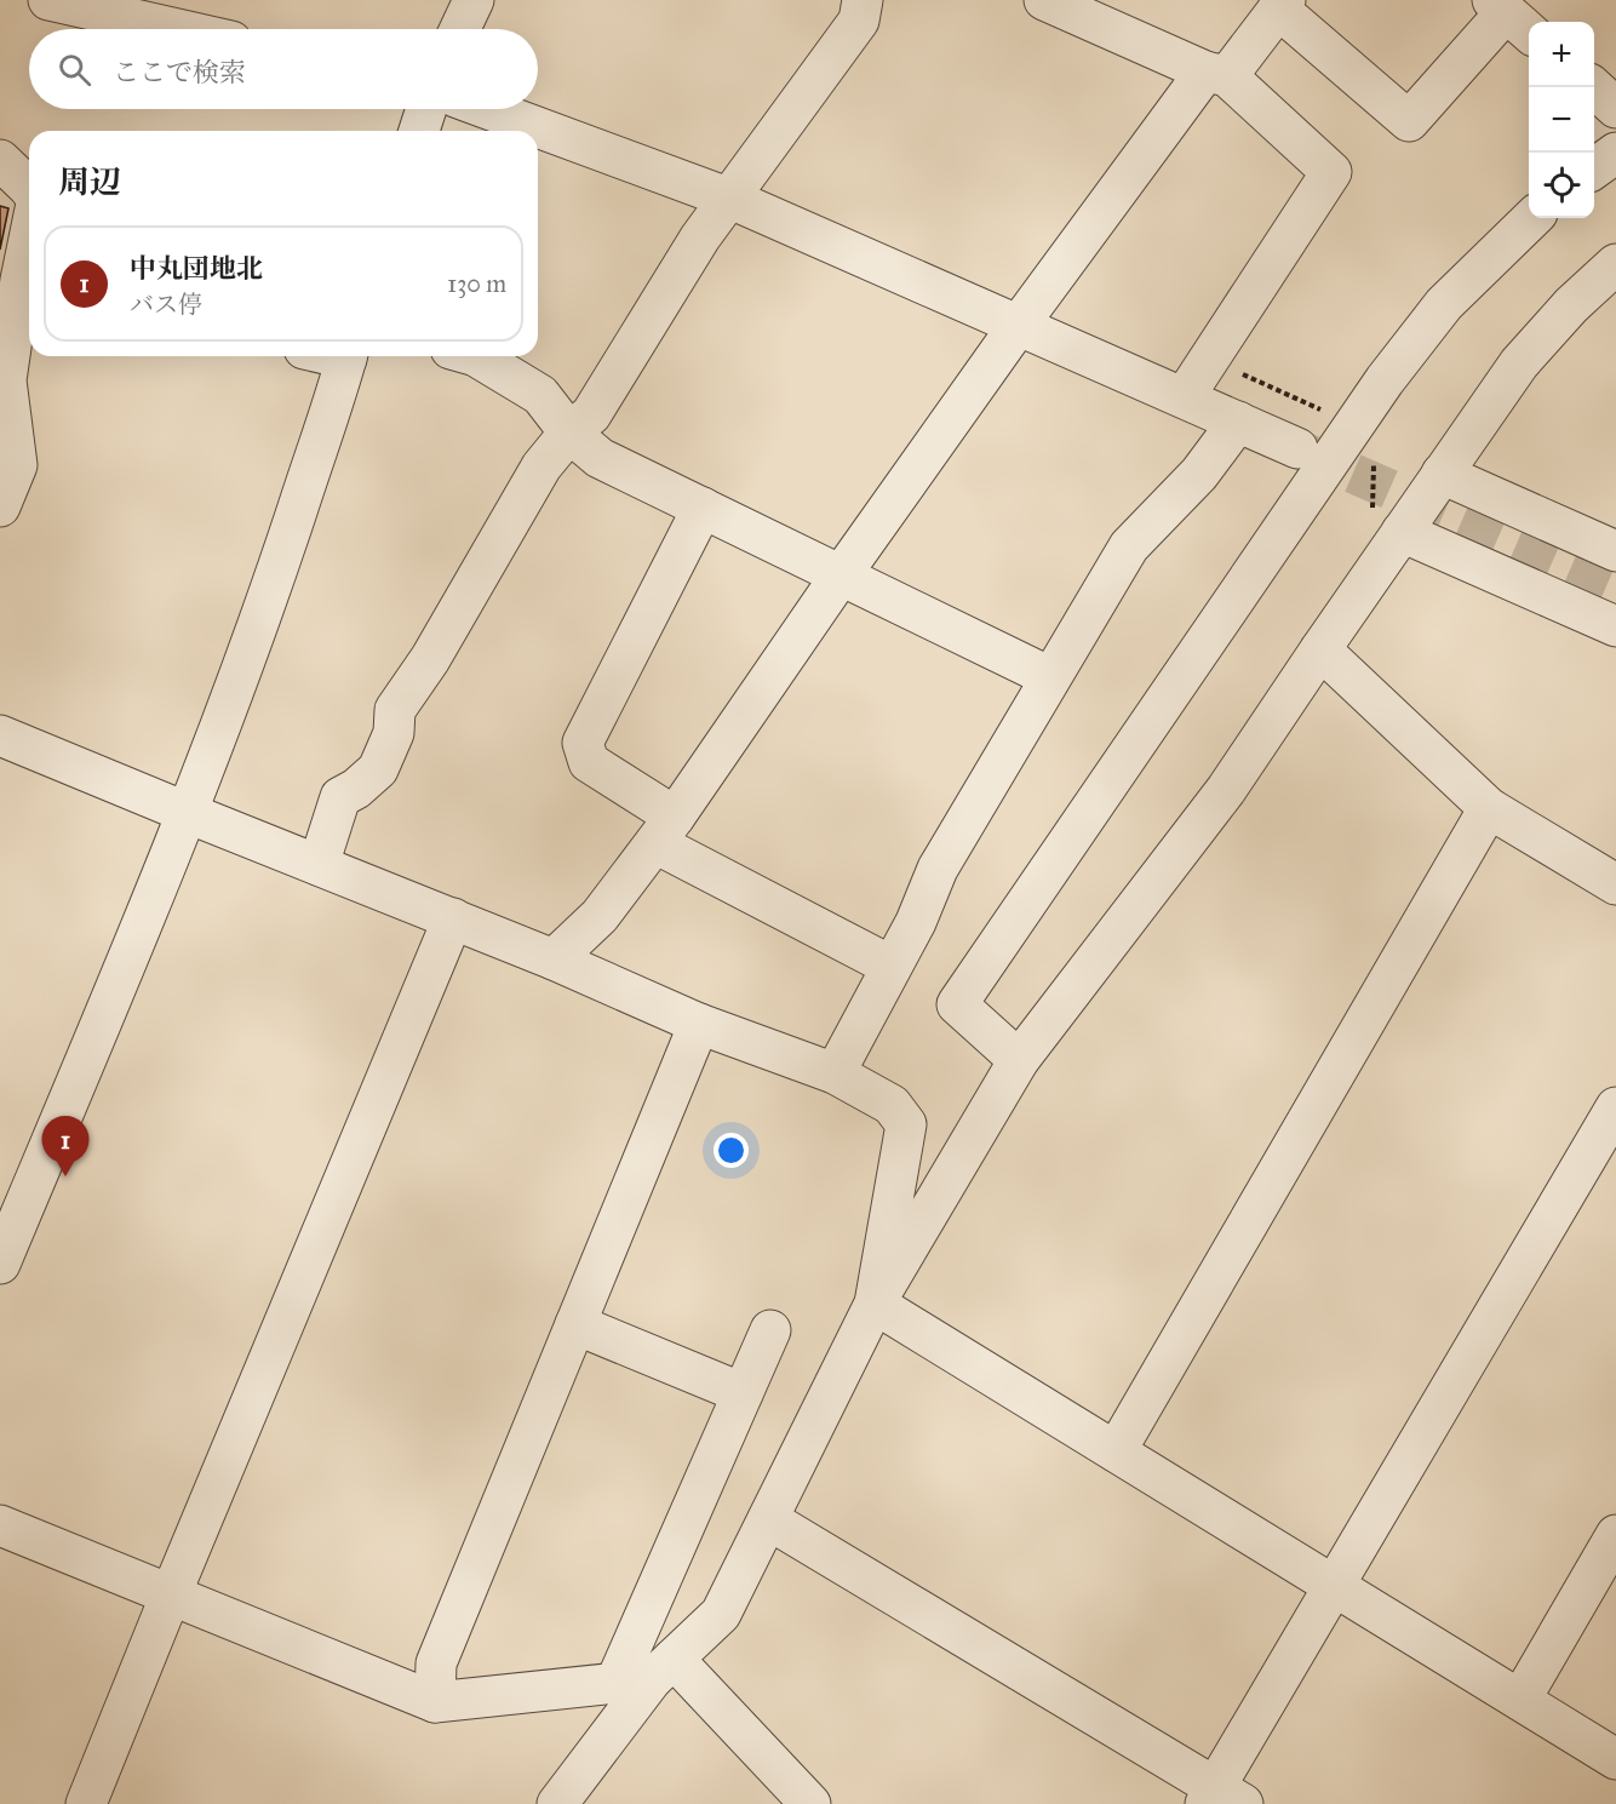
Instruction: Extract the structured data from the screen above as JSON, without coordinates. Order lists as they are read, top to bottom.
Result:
{
  "page": {
    "map_buttons": ["+", "−"],
    "search": "ここで検索",
    "heading": "周辺",
    "list": [
      {
        "mark": "1",
        "name": "中丸団地北",
        "note": "バス停",
        "value": "130 m"
      }
    ],
    "pins": "1"
  }
}
